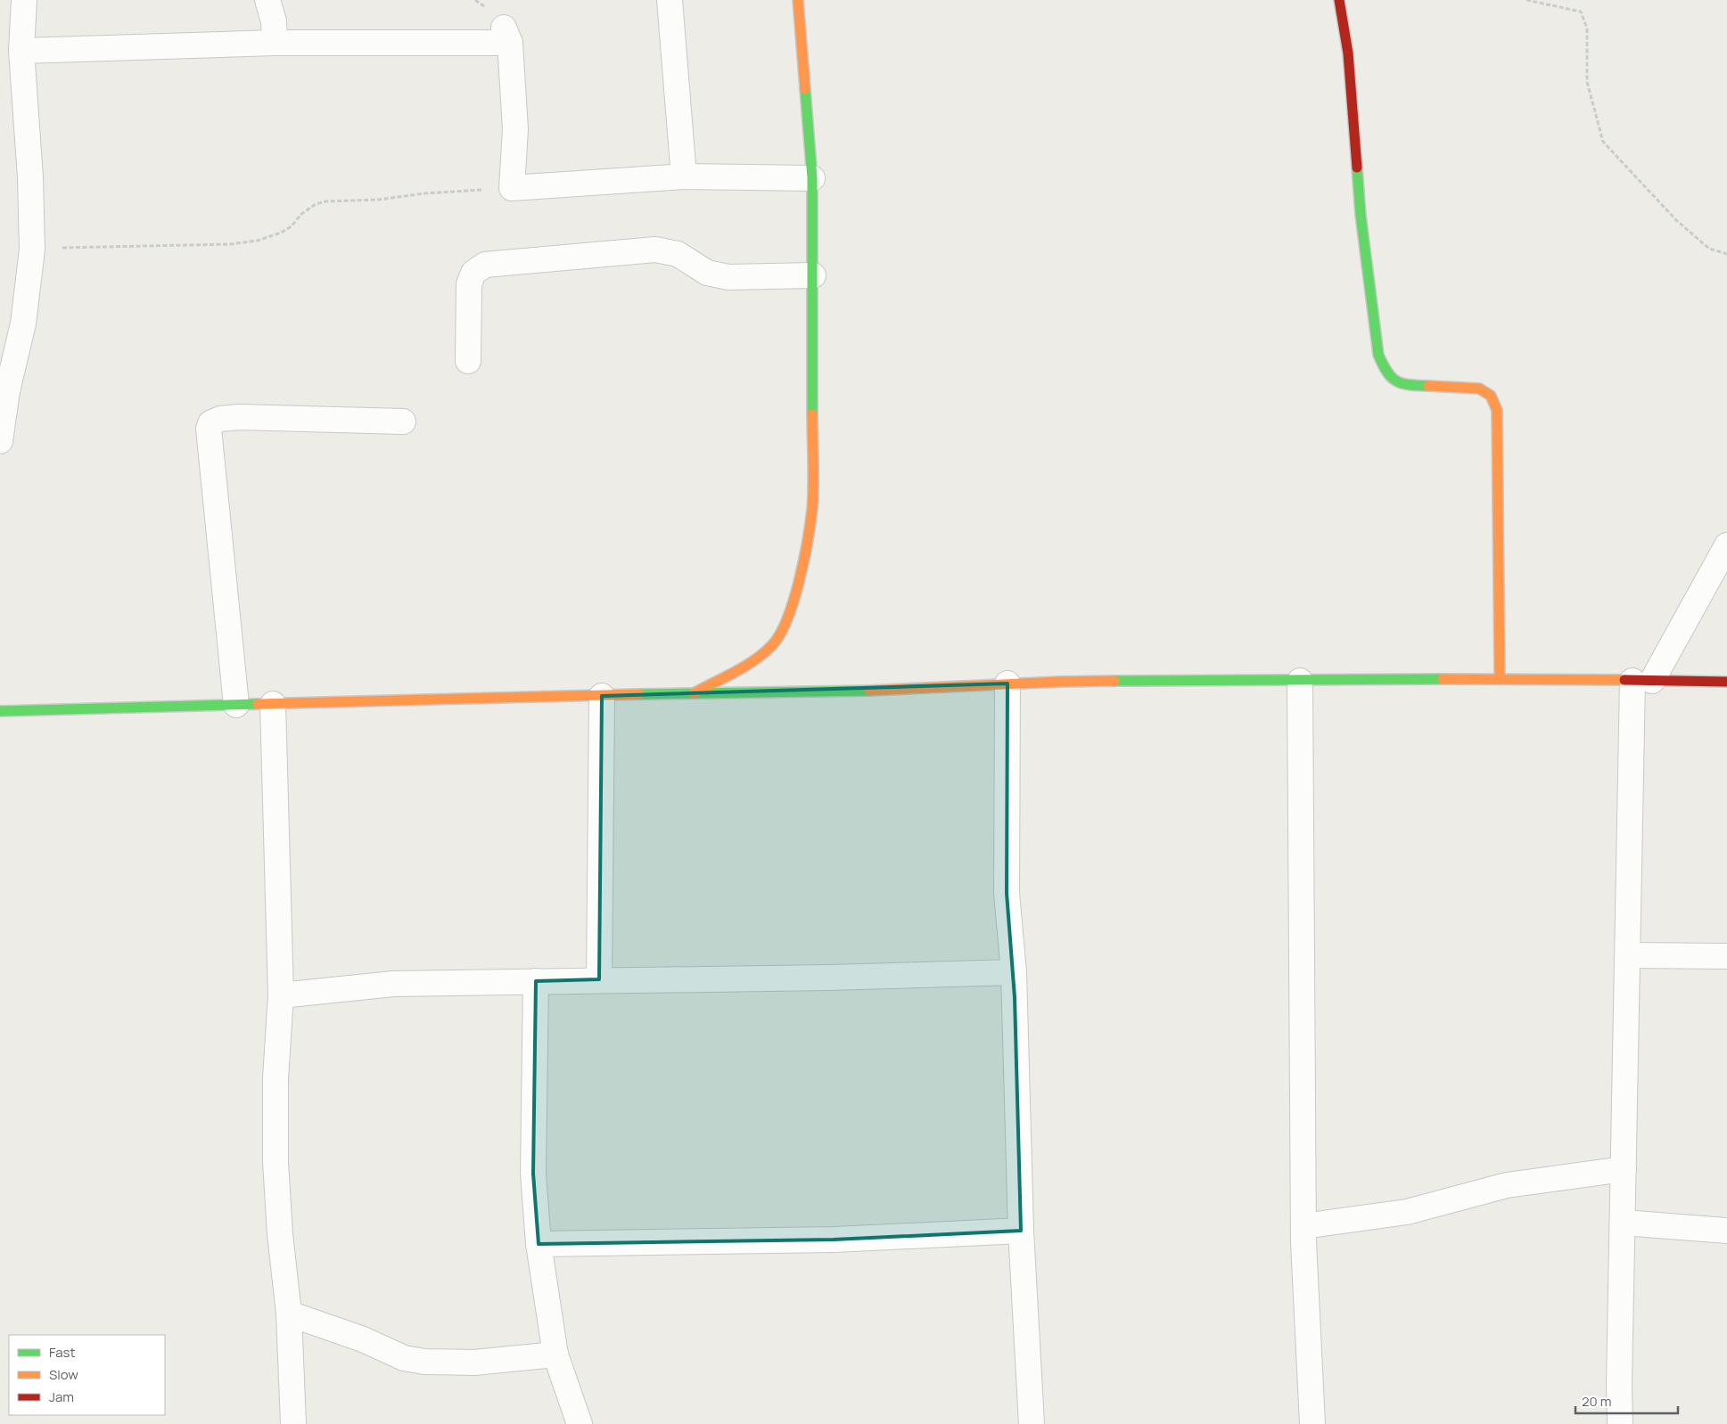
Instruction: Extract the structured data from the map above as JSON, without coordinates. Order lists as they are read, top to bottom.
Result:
{
  "legend": ["Fast", "Slow", "Jam"],
  "scale_bar": "20 m"
}
